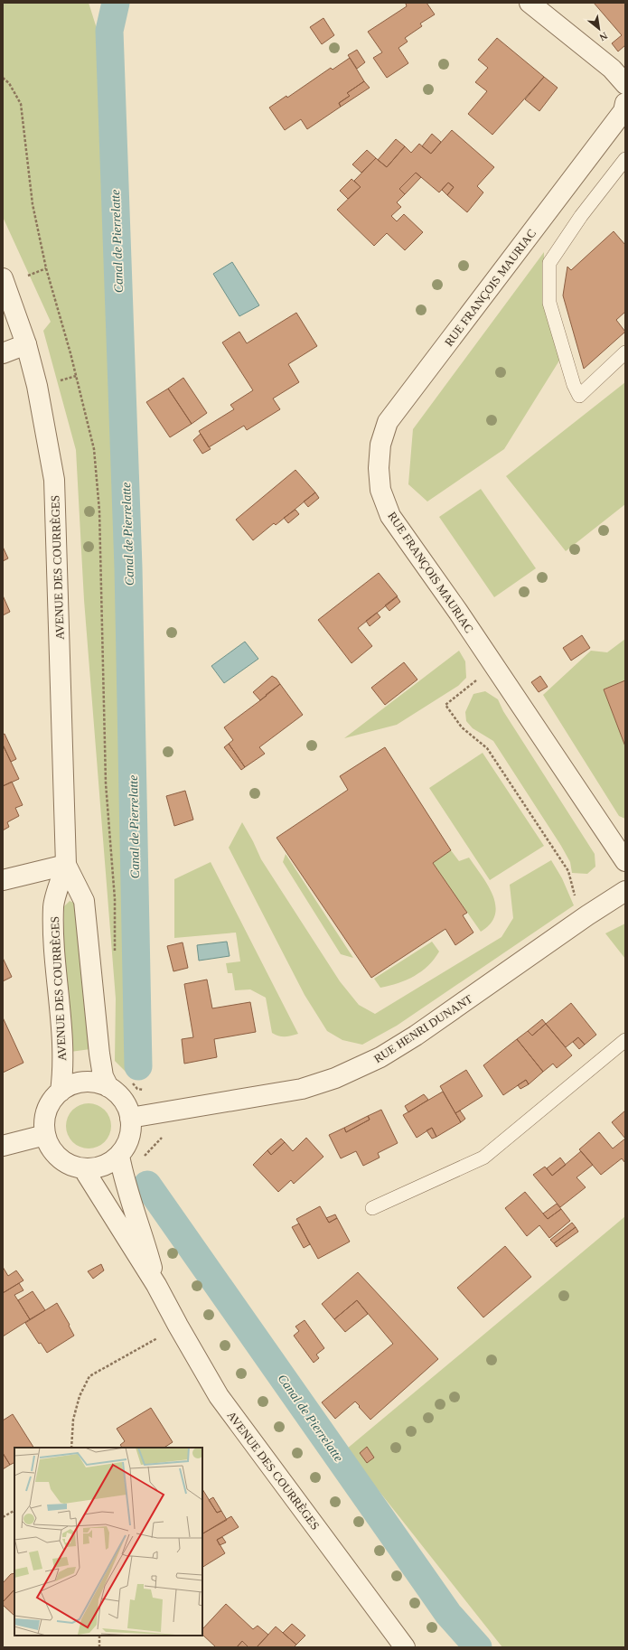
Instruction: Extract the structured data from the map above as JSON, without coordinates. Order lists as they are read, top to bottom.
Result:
{
  "streets": {
    "street": ["RUE FRANÇOIS MAURIAC", "AVENUE DES COURRÈGES", "RUE HENRI DUNANT"]
  },
  "crossings": [
    ["AVENUE DES COURRÈGES", "RUE HENRI DUNANT"]
  ],
  "water": ["Canal de Pierrelatte"],
  "north": "bottom right"
}
